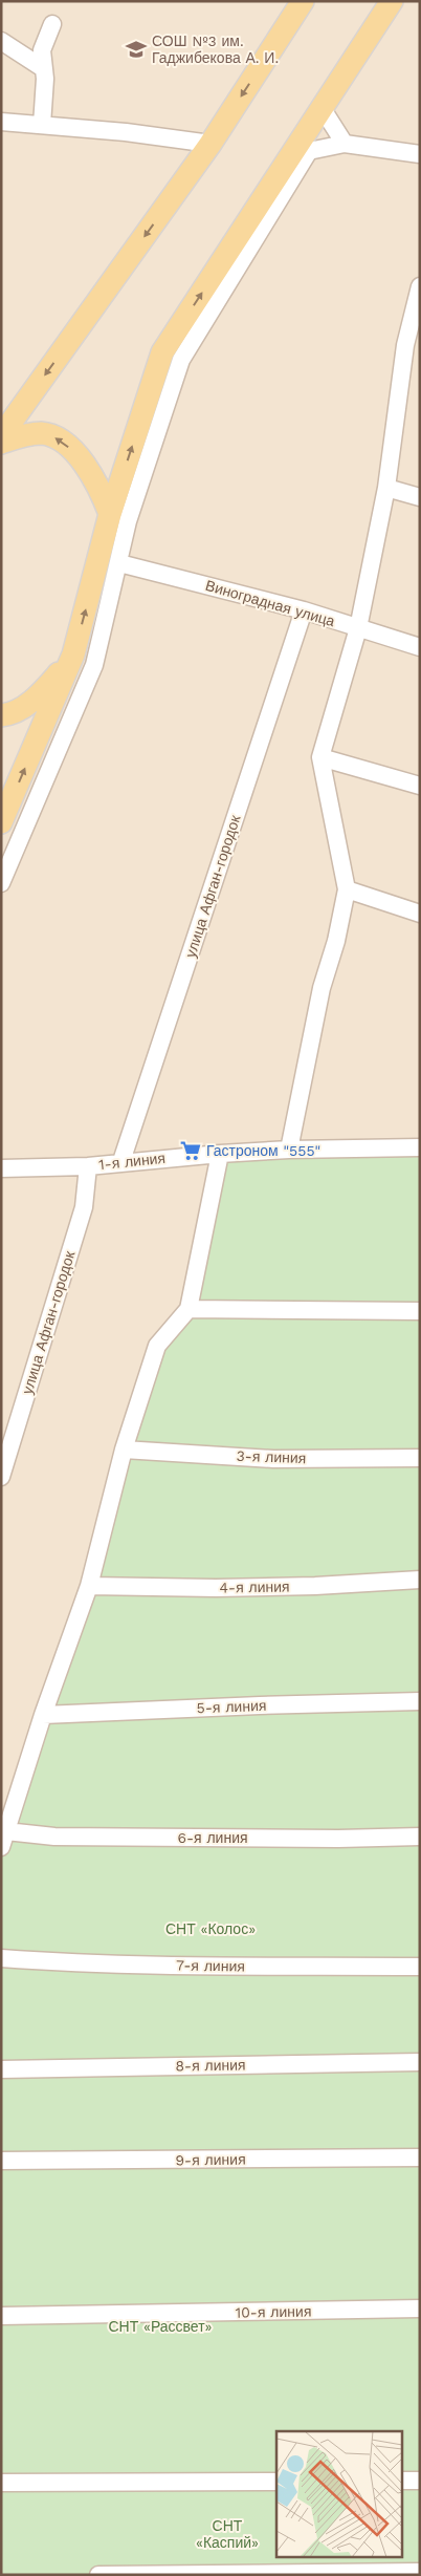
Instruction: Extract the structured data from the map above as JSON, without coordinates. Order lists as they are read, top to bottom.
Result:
{
  "streets": {
    "street": [
      "Виноградная улица",
      "улица Афган-городок",
      "1-я линия",
      "3-я линия",
      "4-я линия",
      "5-я линия",
      "6-я линия",
      "7-я линия",
      "8-я линия",
      "9-я линия",
      "10-я линия"
    ]
  },
  "crossings": [
    ["Виноградная улица", "улица Афган-городок"],
    ["улица Афган-городок", "1-я линия"]
  ],
  "parks": ["СНТ «Колос»", "СНТ «Рассвет»", "СНТ «Каспий»"],
  "places": {
    "school or university": ["СОШ №3 им. Гаджибекова А. И."],
    "supermarket": ["Гастроном \"555\""]
  }
}
